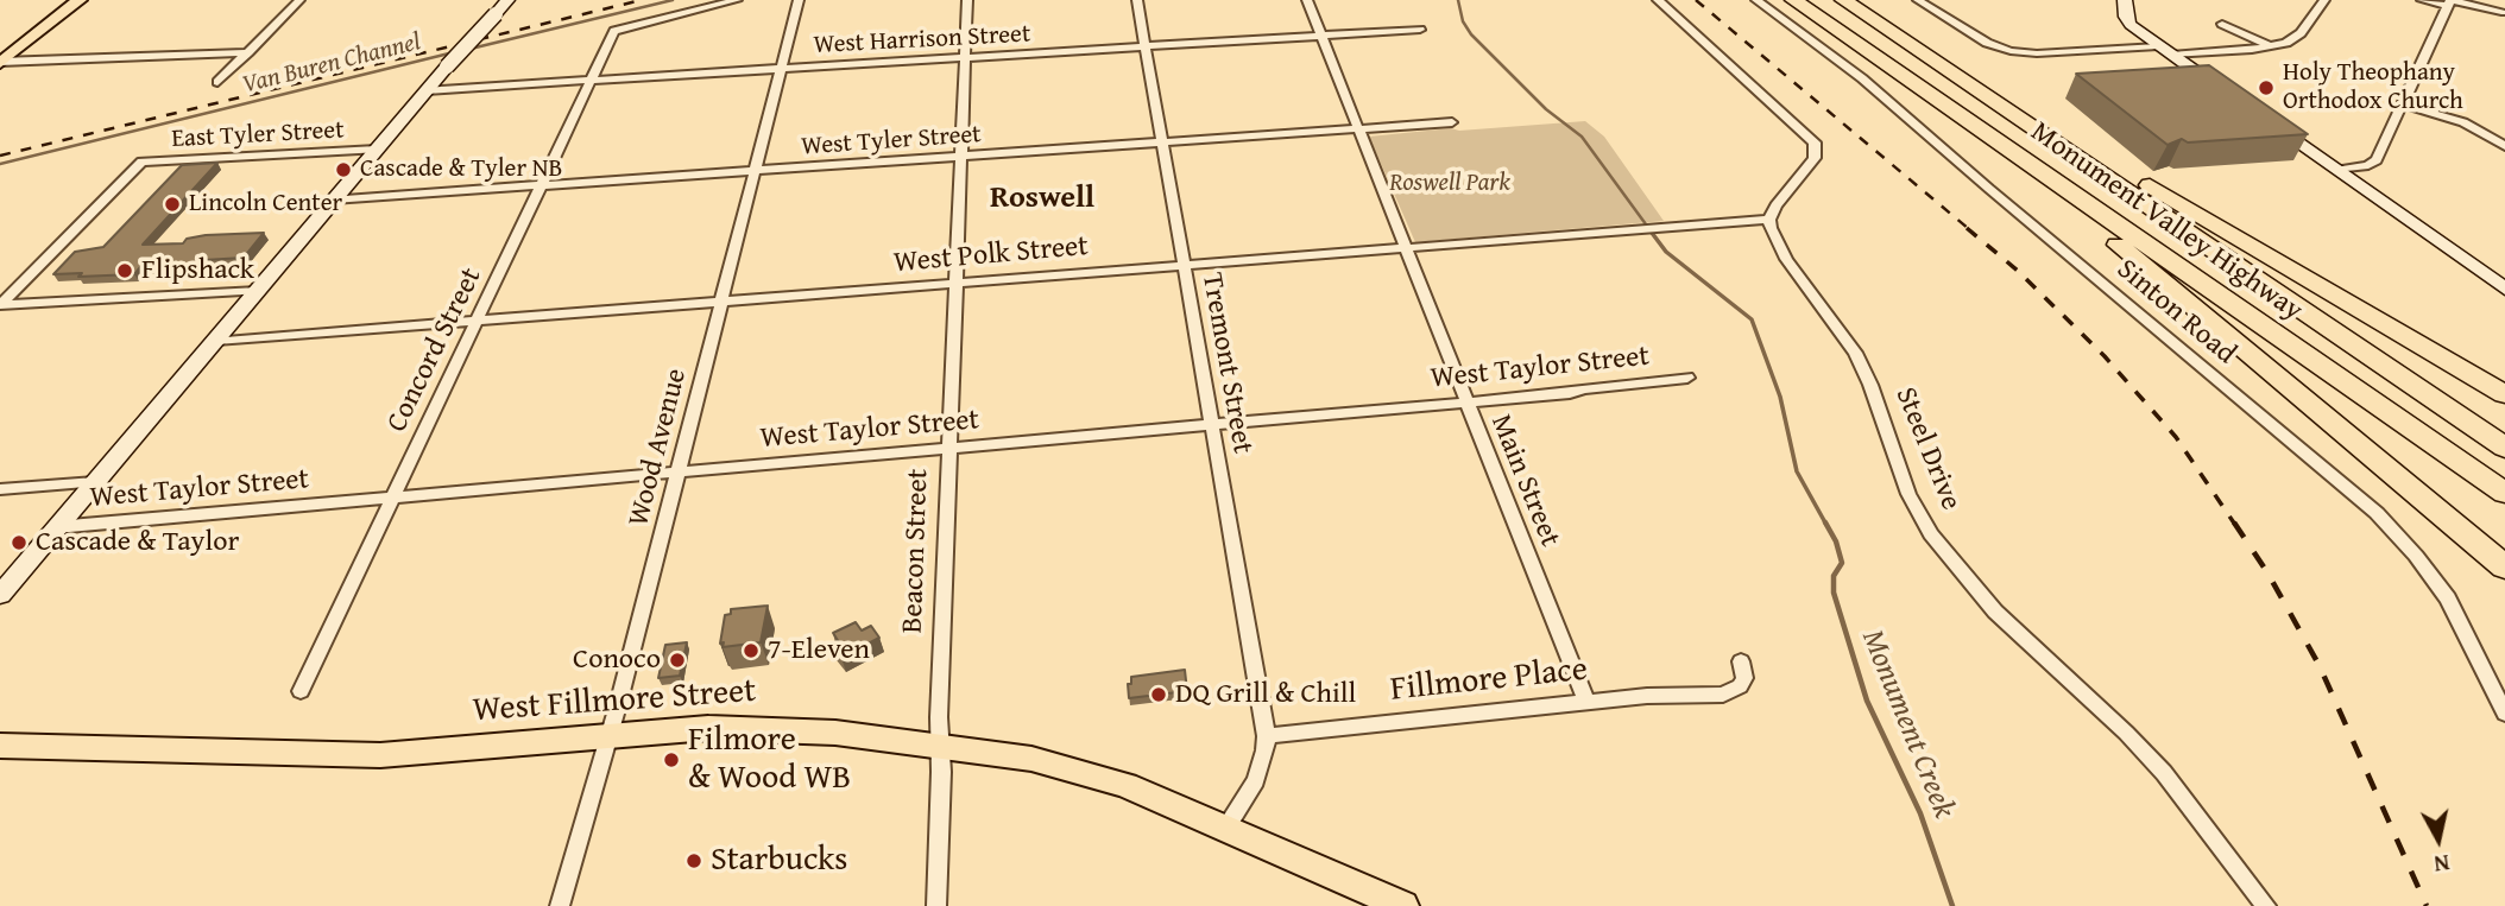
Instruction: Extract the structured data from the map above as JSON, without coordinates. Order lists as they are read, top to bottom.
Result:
{
  "streets": {
    "highway": ["Monument Valley Highway"],
    "main road": ["West Fillmore Street"],
    "street": [
      "West Harrison Street",
      "East Tyler Street",
      "West Tyler Street",
      "West Polk Street",
      "Sinton Road",
      "Concord Street",
      "Tremont Street",
      "West Taylor Street",
      "Wood Avenue",
      "Steel Drive",
      "Main Street",
      "Beacon Street",
      "Fillmore Place"
    ]
  },
  "crossings": [
    ["West Harrison Street", "Concord Street"],
    ["West Harrison Street", "Tremont Street"],
    ["West Harrison Street", "Wood Avenue"],
    ["West Harrison Street", "Main Street"],
    ["West Harrison Street", "Beacon Street"],
    ["West Tyler Street", "Concord Street"],
    ["West Tyler Street", "Tremont Street"],
    ["West Tyler Street", "Wood Avenue"],
    ["West Tyler Street", "Main Street"],
    ["West Tyler Street", "Beacon Street"],
    ["West Polk Street", "Concord Street"],
    ["West Polk Street", "Tremont Street"],
    ["West Polk Street", "Wood Avenue"],
    ["West Polk Street", "Steel Drive"],
    ["West Polk Street", "Main Street"],
    ["West Polk Street", "Beacon Street"],
    ["Concord Street", "West Taylor Street"],
    ["Tremont Street", "West Taylor Street"],
    ["Tremont Street", "Fillmore Place"],
    ["West Taylor Street", "Wood Avenue"],
    ["West Taylor Street", "Main Street"],
    ["West Taylor Street", "Beacon Street"],
    ["Wood Avenue", "West Fillmore Street"],
    ["Main Street", "Fillmore Place"],
    ["Beacon Street", "West Fillmore Street"]
  ],
  "districts": ["Roswell"],
  "water": ["Van Buren Channel", "Monument Creek"],
  "parks": ["Roswell Park"],
  "places": [
    "Holy Theophany Orthodox Church",
    "Cascade & Tyler NB",
    "Lincoln Center",
    "Flipshack",
    "Cascade & Taylor",
    "7-Eleven",
    "Conoco",
    "DQ Grill & Chill",
    "Filmore & Wood WB",
    "Starbucks"
  ],
  "north": "bottom"
}
